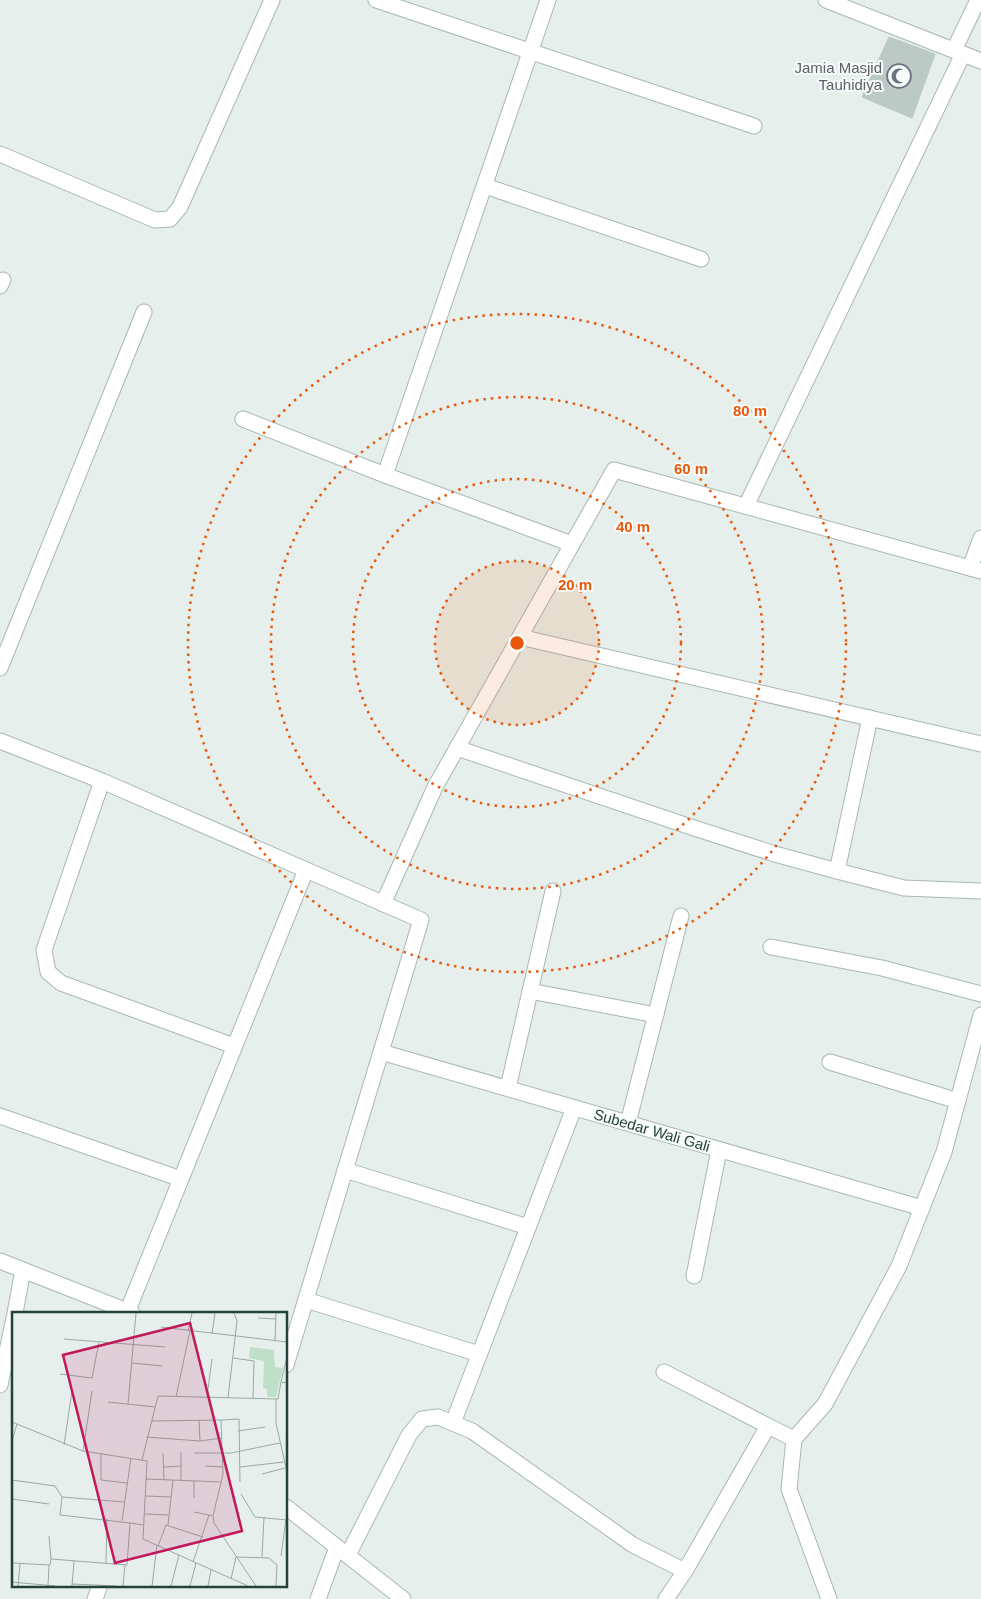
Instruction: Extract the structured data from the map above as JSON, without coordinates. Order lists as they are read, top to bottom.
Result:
{
  "streets": {
    "street": ["Subedar Wali Gali"]
  },
  "places": {
    "mosque": ["Jamia Masjid Tauhidiya"]
  },
  "rings": [
    "80 m",
    "60 m",
    "40 m",
    "20 m"
  ]
}
